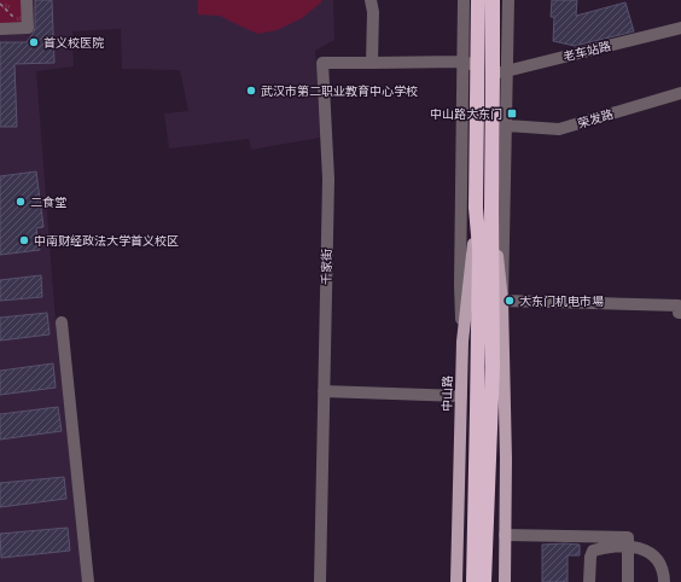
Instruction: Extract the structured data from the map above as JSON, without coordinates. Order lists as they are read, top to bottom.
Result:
{
  "streets": {
    "highway": ["中山路"],
    "street": ["老车站路", "荣发路", "千家街"]
  },
  "places": {
    "other": [
      "首义校医院",
      "武汉市第二职业教育中心学校",
      "二食堂",
      "中南财经政法大学首义校区",
      "大东门机电市場"
    ],
    "transit": ["中山路大东门"]
  }
}
